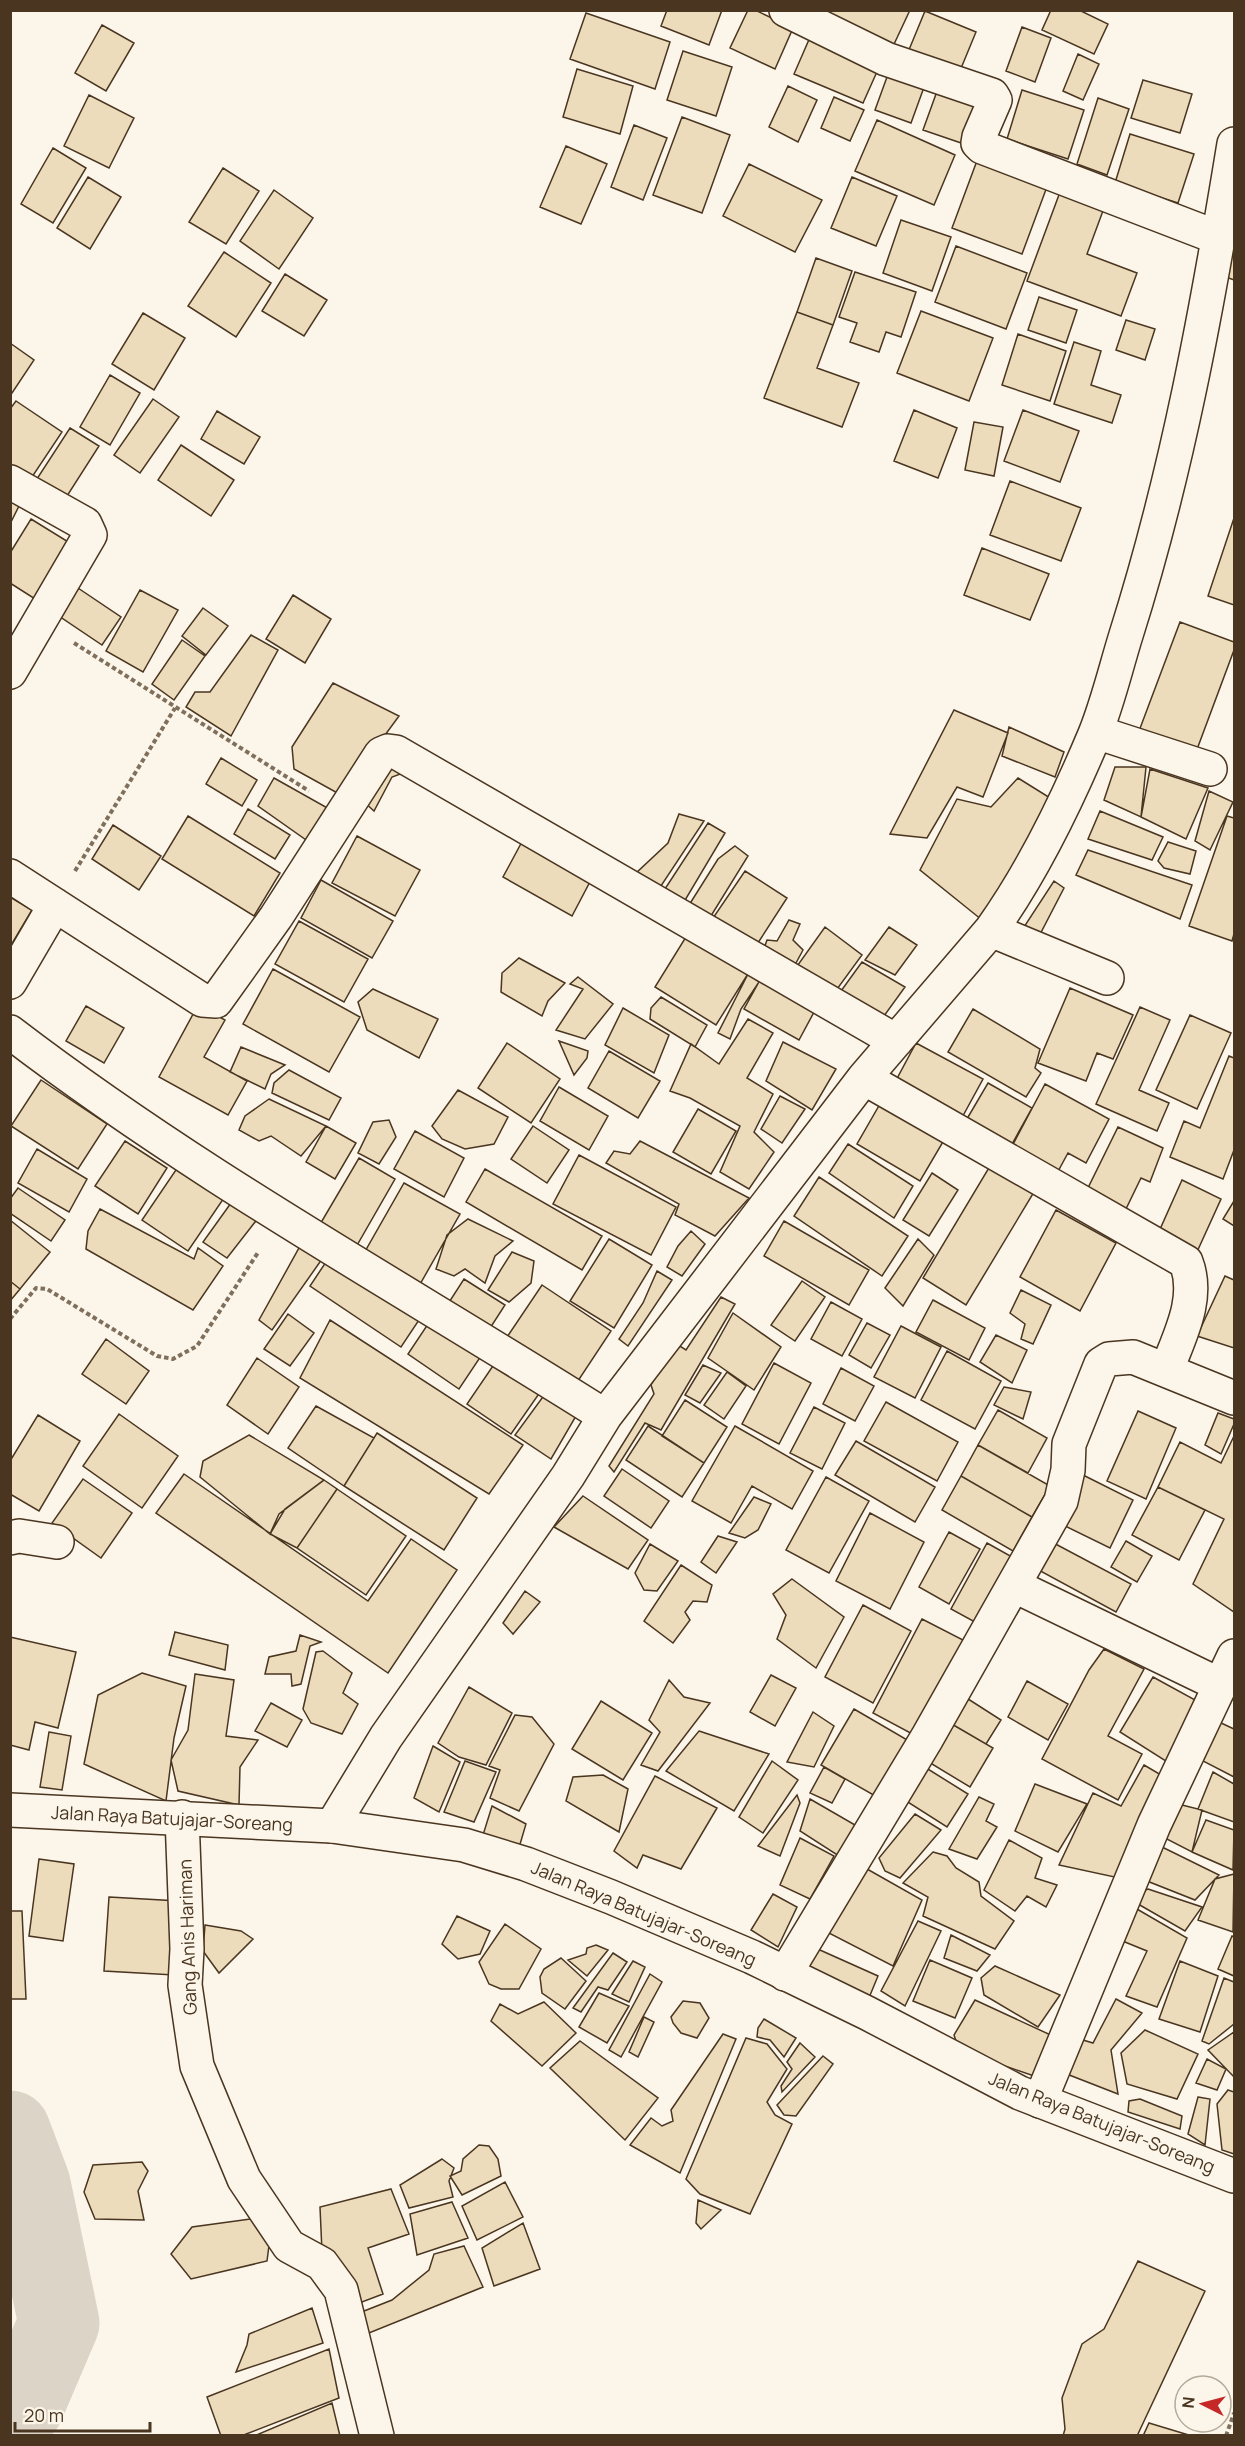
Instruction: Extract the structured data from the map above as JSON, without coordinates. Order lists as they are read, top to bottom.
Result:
{
  "streets": {
    "main road": ["Jalan Raya Batujajar-Soreang", "Gang Anis Hariman"]
  },
  "crossings": [
    ["Jalan Raya Batujajar-Soreang", "Gang Anis Hariman"]
  ],
  "scale_bar": "20 m",
  "north": "left"
}
